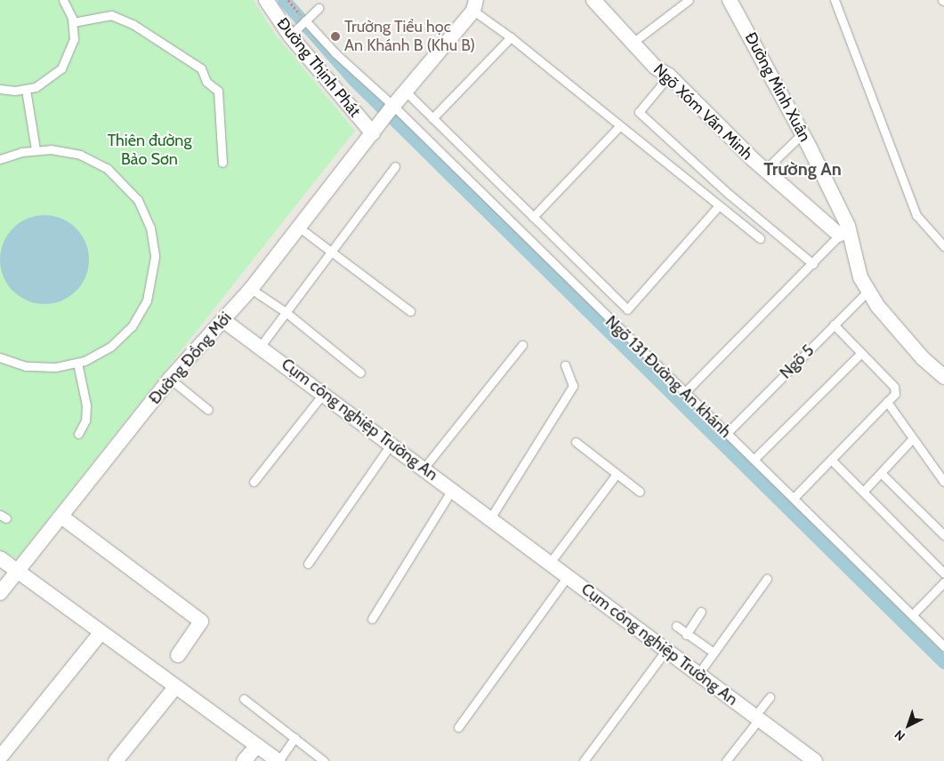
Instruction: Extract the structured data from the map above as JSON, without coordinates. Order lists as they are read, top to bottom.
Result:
{
  "streets": {
    "street": [
      "Đường Thịnh Phát",
      "Đường Minh Xuân",
      "Ngõ Xóm Văn Minh",
      "Đường Đồng Mới",
      "Cụm công nghiệp Trường An"
    ],
    "lane": ["Ngõ 5", "Ngõ 131 Đường An khánh"]
  },
  "crossings": [
    ["Đường Thịnh Phát", "Đường Đồng Mới"],
    ["Đường Minh Xuân", "Ngõ Xóm Văn Minh"],
    ["Đường Minh Xuân", "Ngõ 5"],
    ["Đường Đồng Mới", "Ngõ 131 Đường An khánh"],
    ["Đường Đồng Mới", "Cụm công nghiệp Trường An"],
    ["Ngõ 5", "Ngõ 131 Đường An khánh"]
  ],
  "districts": ["Trường An"],
  "parks": ["Thiên đường Bảo Sơn"],
  "places": ["Trường Tiểu học An Khánh B (Khu B)"],
  "north": "bottom left"
}
